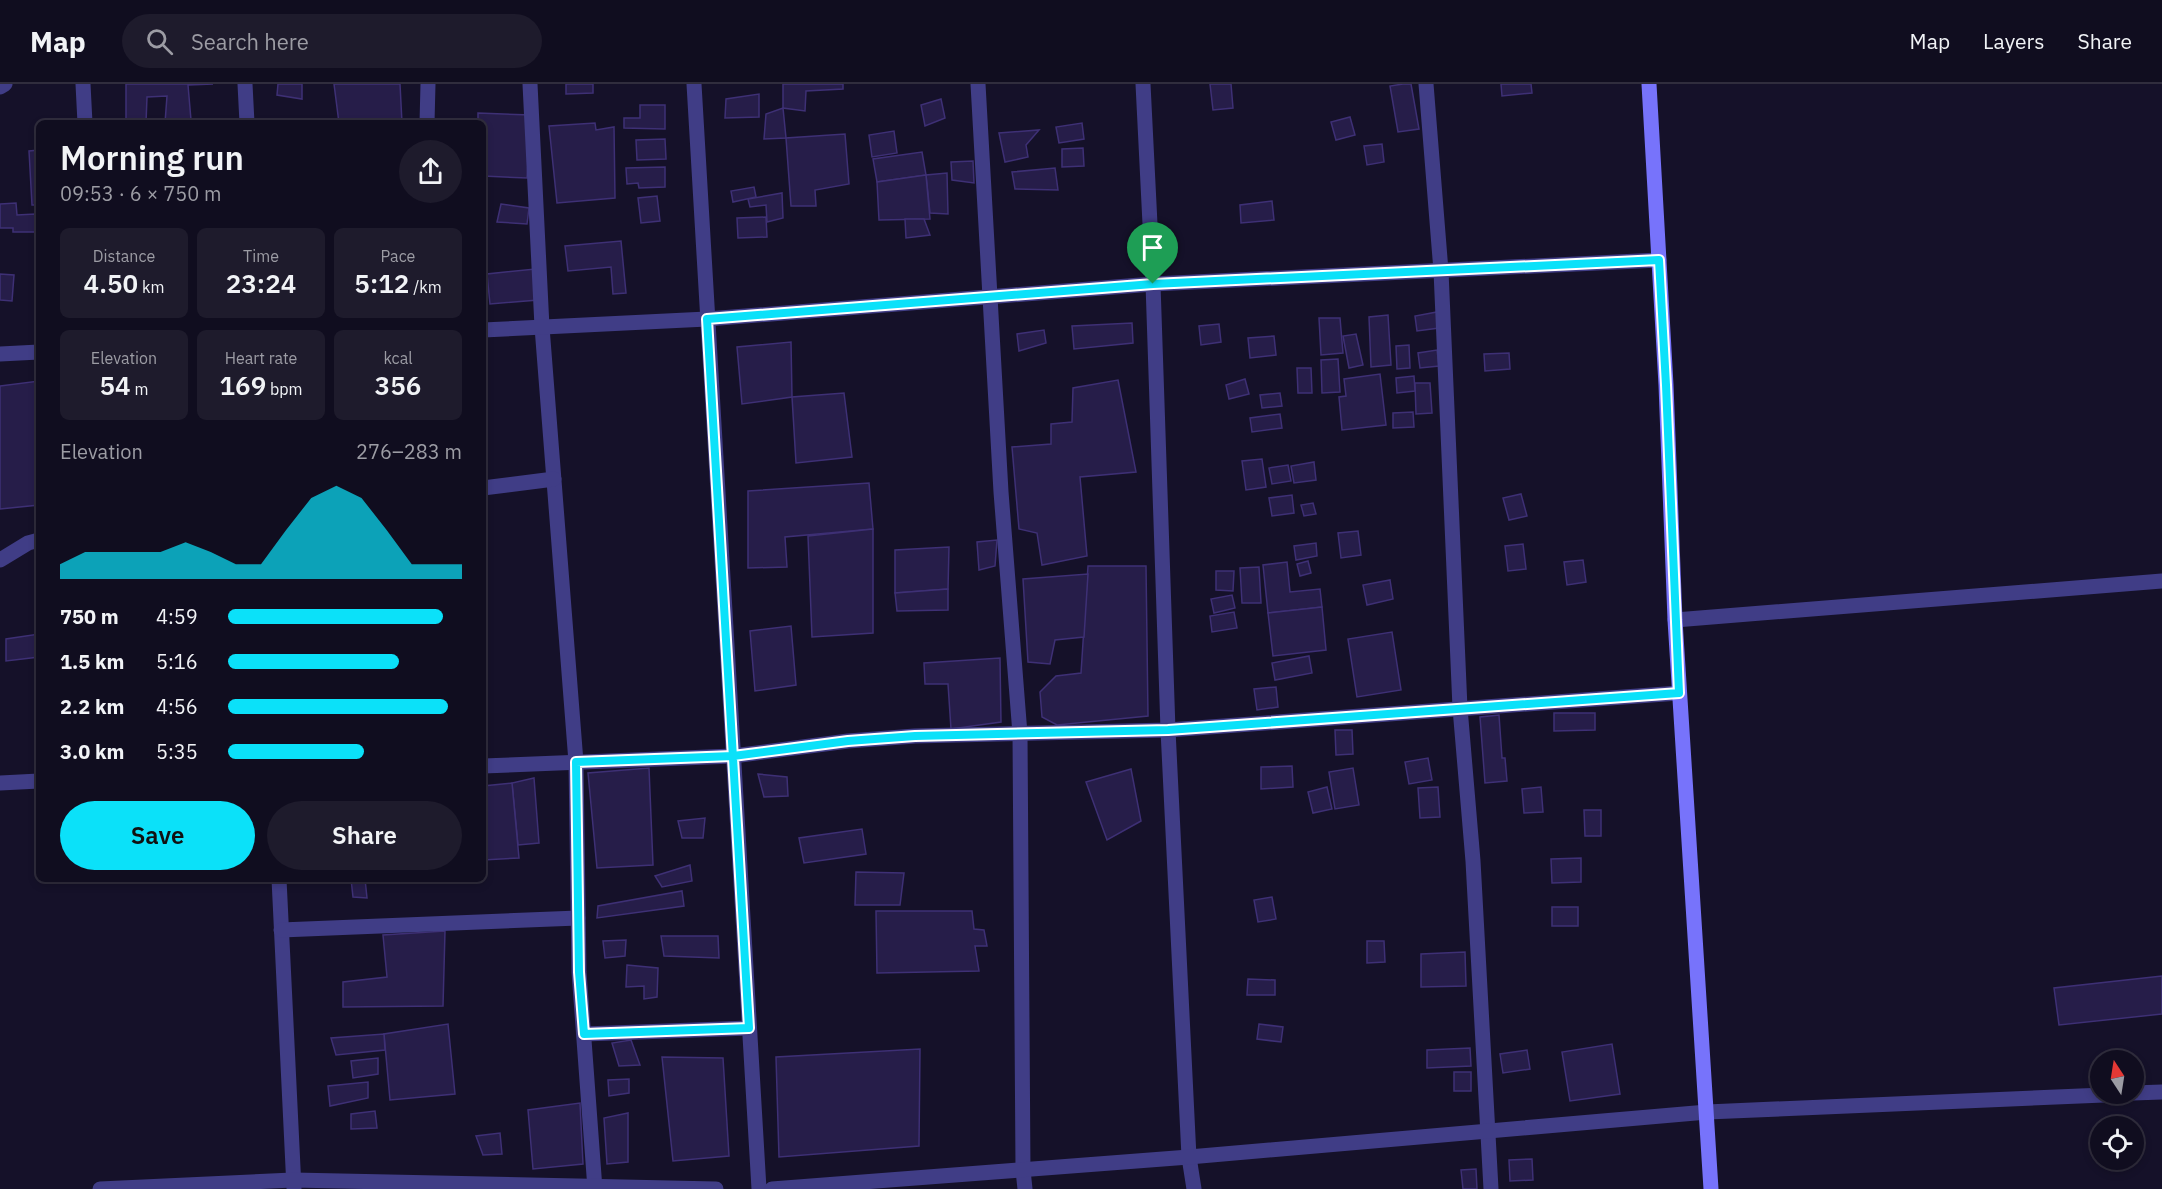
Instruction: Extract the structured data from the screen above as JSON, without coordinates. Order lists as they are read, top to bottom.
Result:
{
  "north": "top",
  "page": {
    "header": "Map",
    "search": "Search here",
    "nav": ["Map", "Layers", "Share"],
    "heading": ["Morning run", "09:53 · 6 × 750 m"],
    "stats": [
      ["Distance", "4.50 km"],
      ["Time", "23:24"],
      ["Pace", "5:12 /km"],
      ["Elevation", "54 m"],
      ["Heart rate", "169 bpm"],
      ["kcal", "356"]
    ],
    "chart": ["Elevation", "276–283 m"],
    "list": [
      {
        "name": "750 m",
        "note": "4:59"
      },
      {
        "name": "1.5 km",
        "note": "5:16"
      },
      {
        "name": "2.2 km",
        "note": "4:56"
      },
      {
        "name": "3.0 km",
        "note": "5:35"
      }
    ],
    "buttons": ["Save", "Share"]
  }
}
